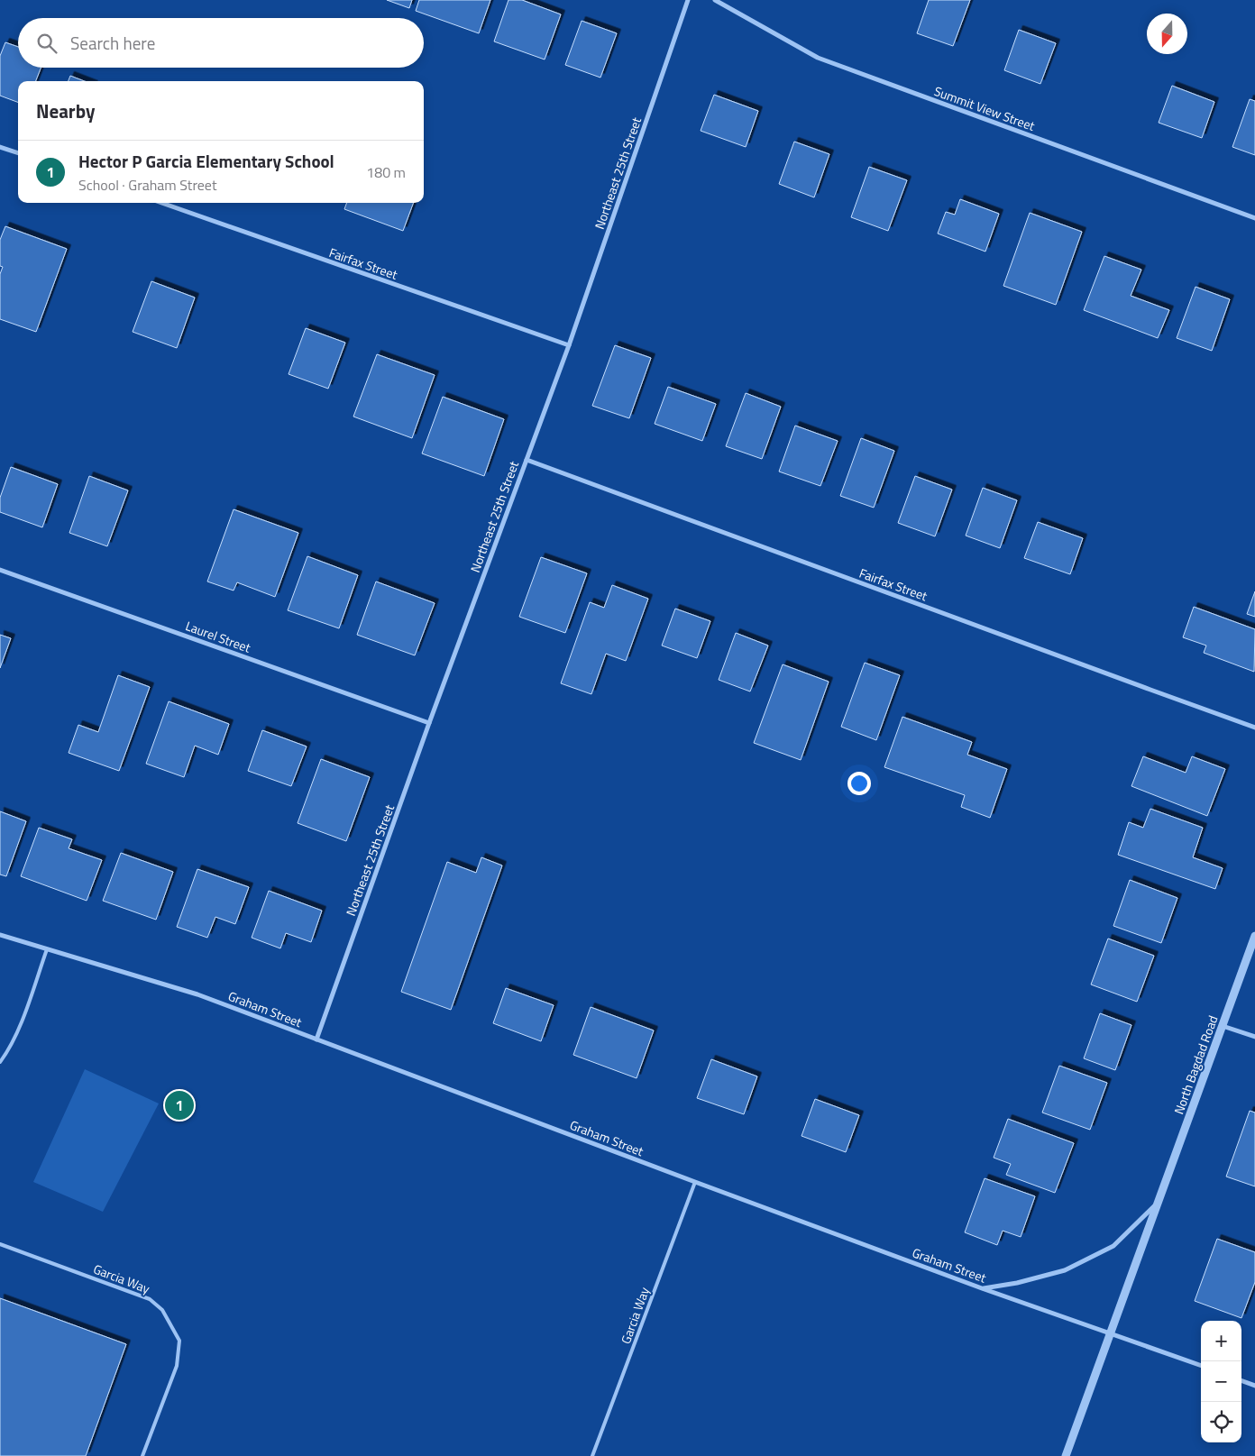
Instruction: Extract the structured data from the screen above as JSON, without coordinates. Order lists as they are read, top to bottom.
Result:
{
  "streets": {
    "street": [
      "Summit View Street",
      "Northeast 25th Street",
      "Fairfax Street",
      "Laurel Street",
      "Graham Street",
      "North Bagdad Road"
    ],
    "lane": ["Garcia Way"]
  },
  "crossings": [
    ["Northeast 25th Street", "Fairfax Street"],
    ["Northeast 25th Street", "Laurel Street"],
    ["Northeast 25th Street", "Graham Street"],
    ["Graham Street", "North Bagdad Road"],
    ["Graham Street", "Garcia Way"]
  ],
  "north": "bottom",
  "page": {
    "search": "Search here",
    "heading": "Nearby",
    "list": [
      {
        "mark": "1",
        "name": "Hector P Garcia Elementary School",
        "note": "School · Graham Street",
        "value": "180 m"
      }
    ],
    "pins": "1",
    "map_buttons": ["+", "−"]
  }
}
